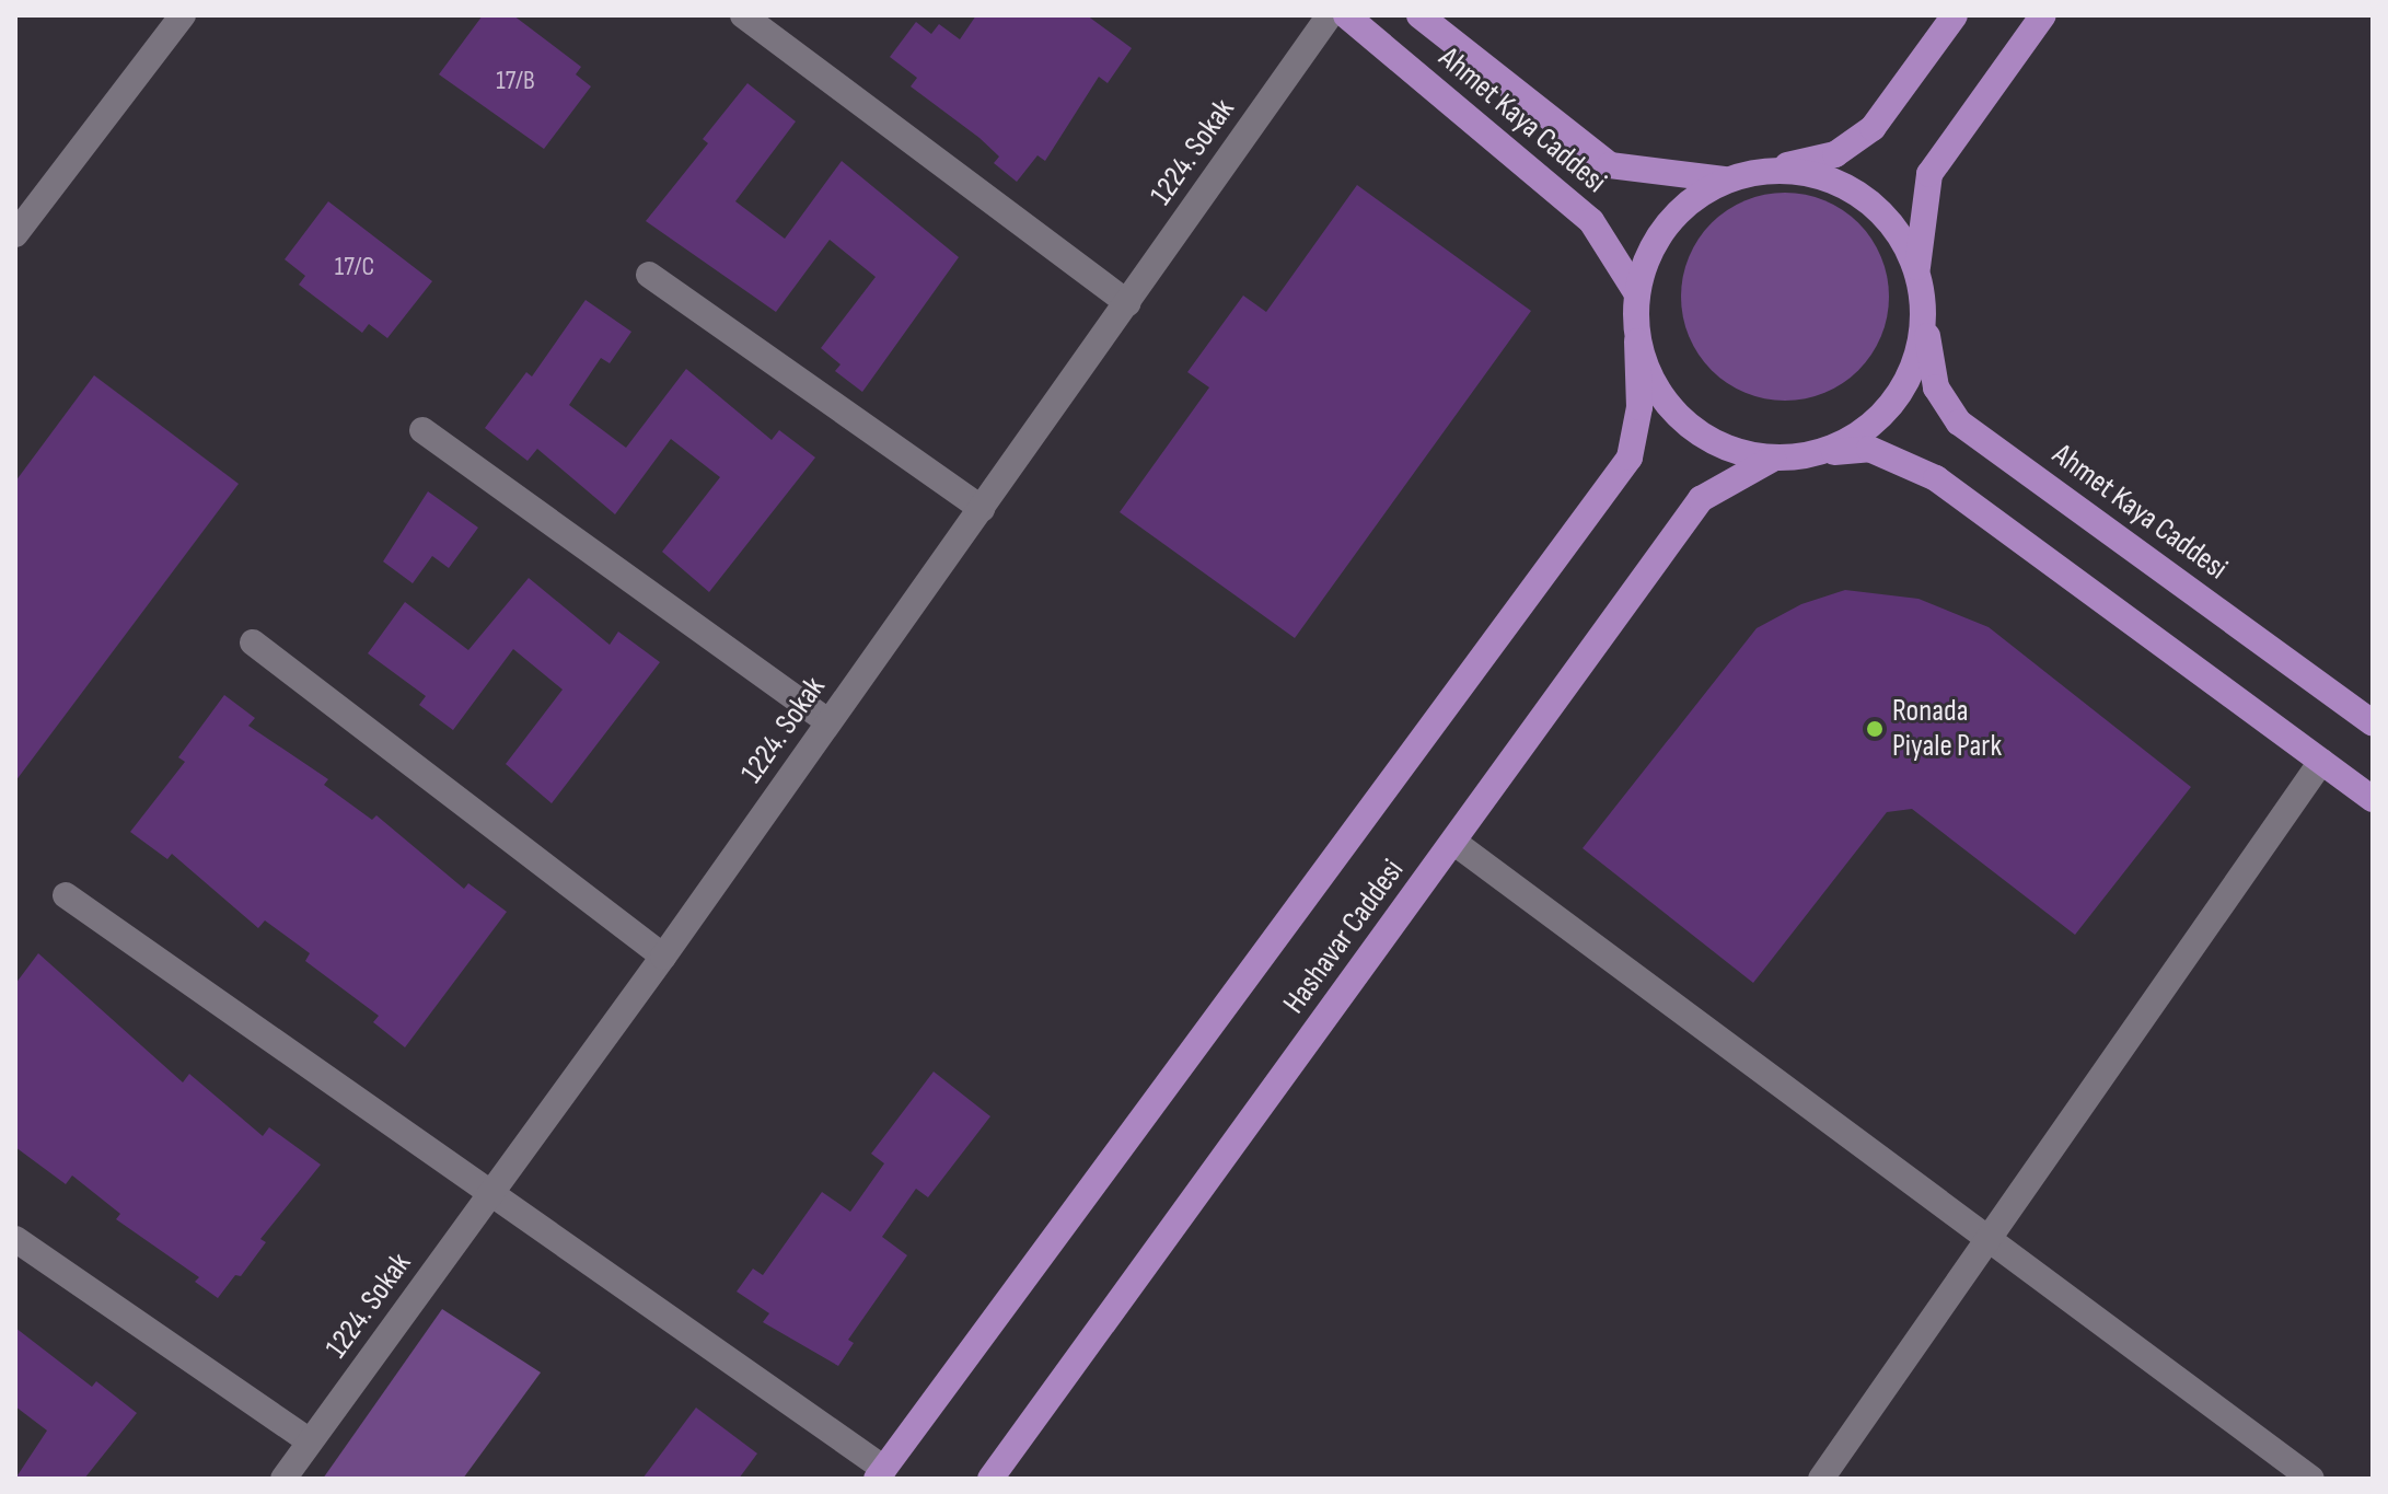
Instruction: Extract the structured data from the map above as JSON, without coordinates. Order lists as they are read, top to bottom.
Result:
{
  "streets": {
    "main road": ["Ahmet Kaya Caddesi", "Hashavar Caddesi"],
    "street": ["1224. Sokak"]
  },
  "crossings": [
    ["Ahmet Kaya Caddesi", "Hashavar Caddesi"]
  ],
  "places": ["Ronada Piyale Park"],
  "house_numbers": ["17/B", "17/C"]
}
